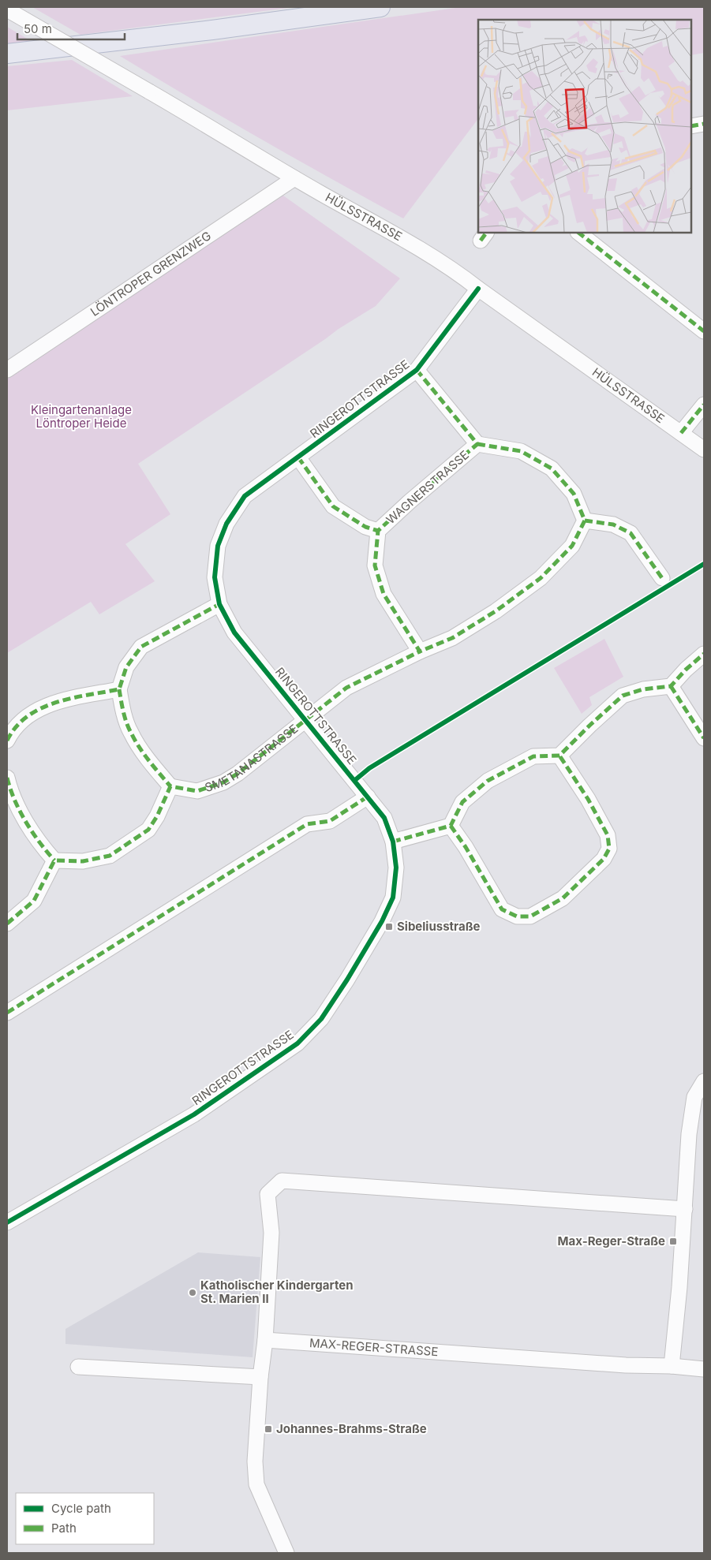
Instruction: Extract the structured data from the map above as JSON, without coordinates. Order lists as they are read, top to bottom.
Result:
{
  "streets": {
    "street": [
      "HÜLSSTRASSE",
      "LÖNTROPER GRENZWEG",
      "RINGEROTTSTRASSE",
      "WAGNERSTRASSE",
      "SMETANASTRASSE",
      "MAX-REGER-STRASSE"
    ]
  },
  "crossings": [
    ["HÜLSSTRASSE", "LÖNTROPER GRENZWEG"],
    ["HÜLSSTRASSE", "RINGEROTTSTRASSE"],
    ["RINGEROTTSTRASSE", "WAGNERSTRASSE"],
    ["RINGEROTTSTRASSE", "SMETANASTRASSE"]
  ],
  "parks": ["Kleingartenanlage Löntroper Heide"],
  "places": {
    "transit": ["Sibeliusstraße", "Max-Reger-Straße", "Johannes-Brahms-Straße"],
    "other": ["Katholischer Kindergarten St. Marien II"]
  },
  "legend": ["Cycle path", "Path"],
  "scale_bar": "50 m"
}
